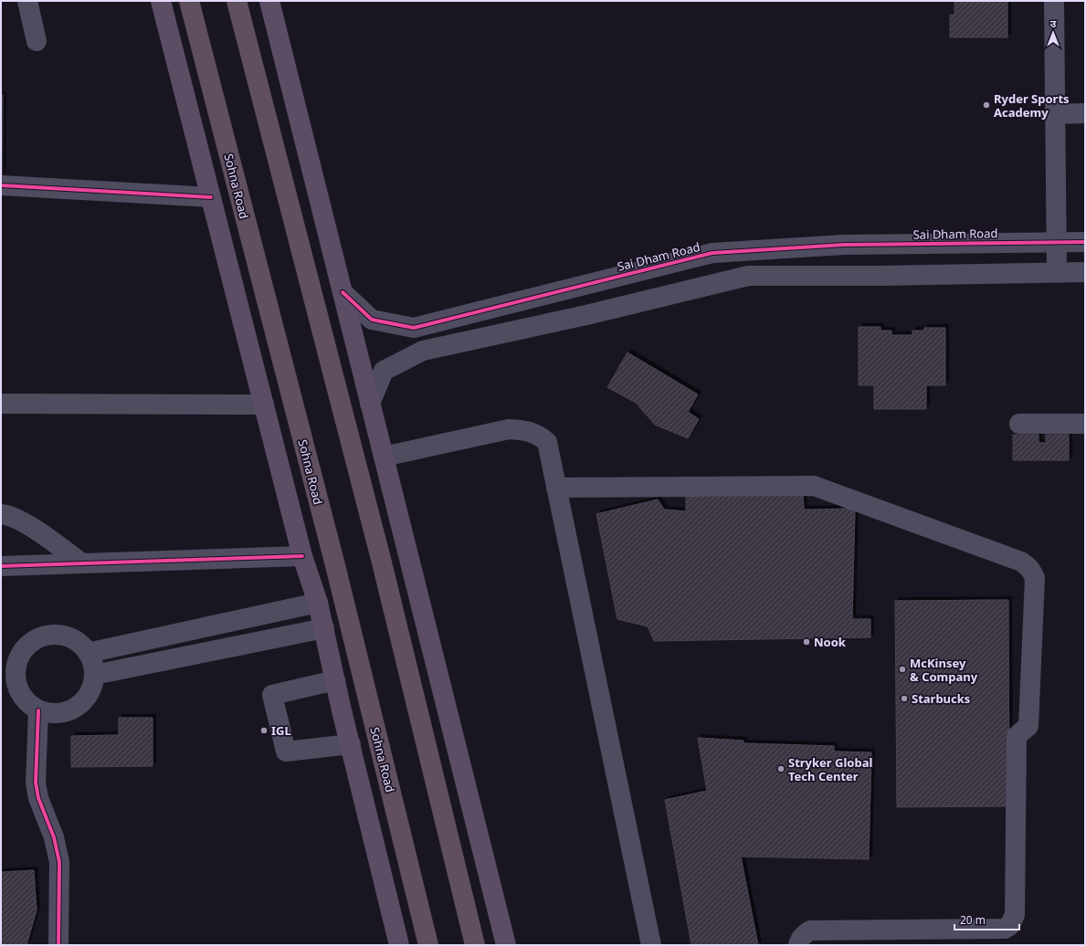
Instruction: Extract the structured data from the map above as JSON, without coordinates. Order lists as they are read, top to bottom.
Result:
{
  "streets": {
    "highway": ["Sohna Road"],
    "street": ["Sai Dham Road"]
  },
  "places": [
    "Ryder Sports Academy",
    "Nook",
    "McKinsey & Company",
    "Starbucks",
    "IGL",
    "Stryker Global Tech Center"
  ],
  "scale_bar": "20 m",
  "north": "top"
}
